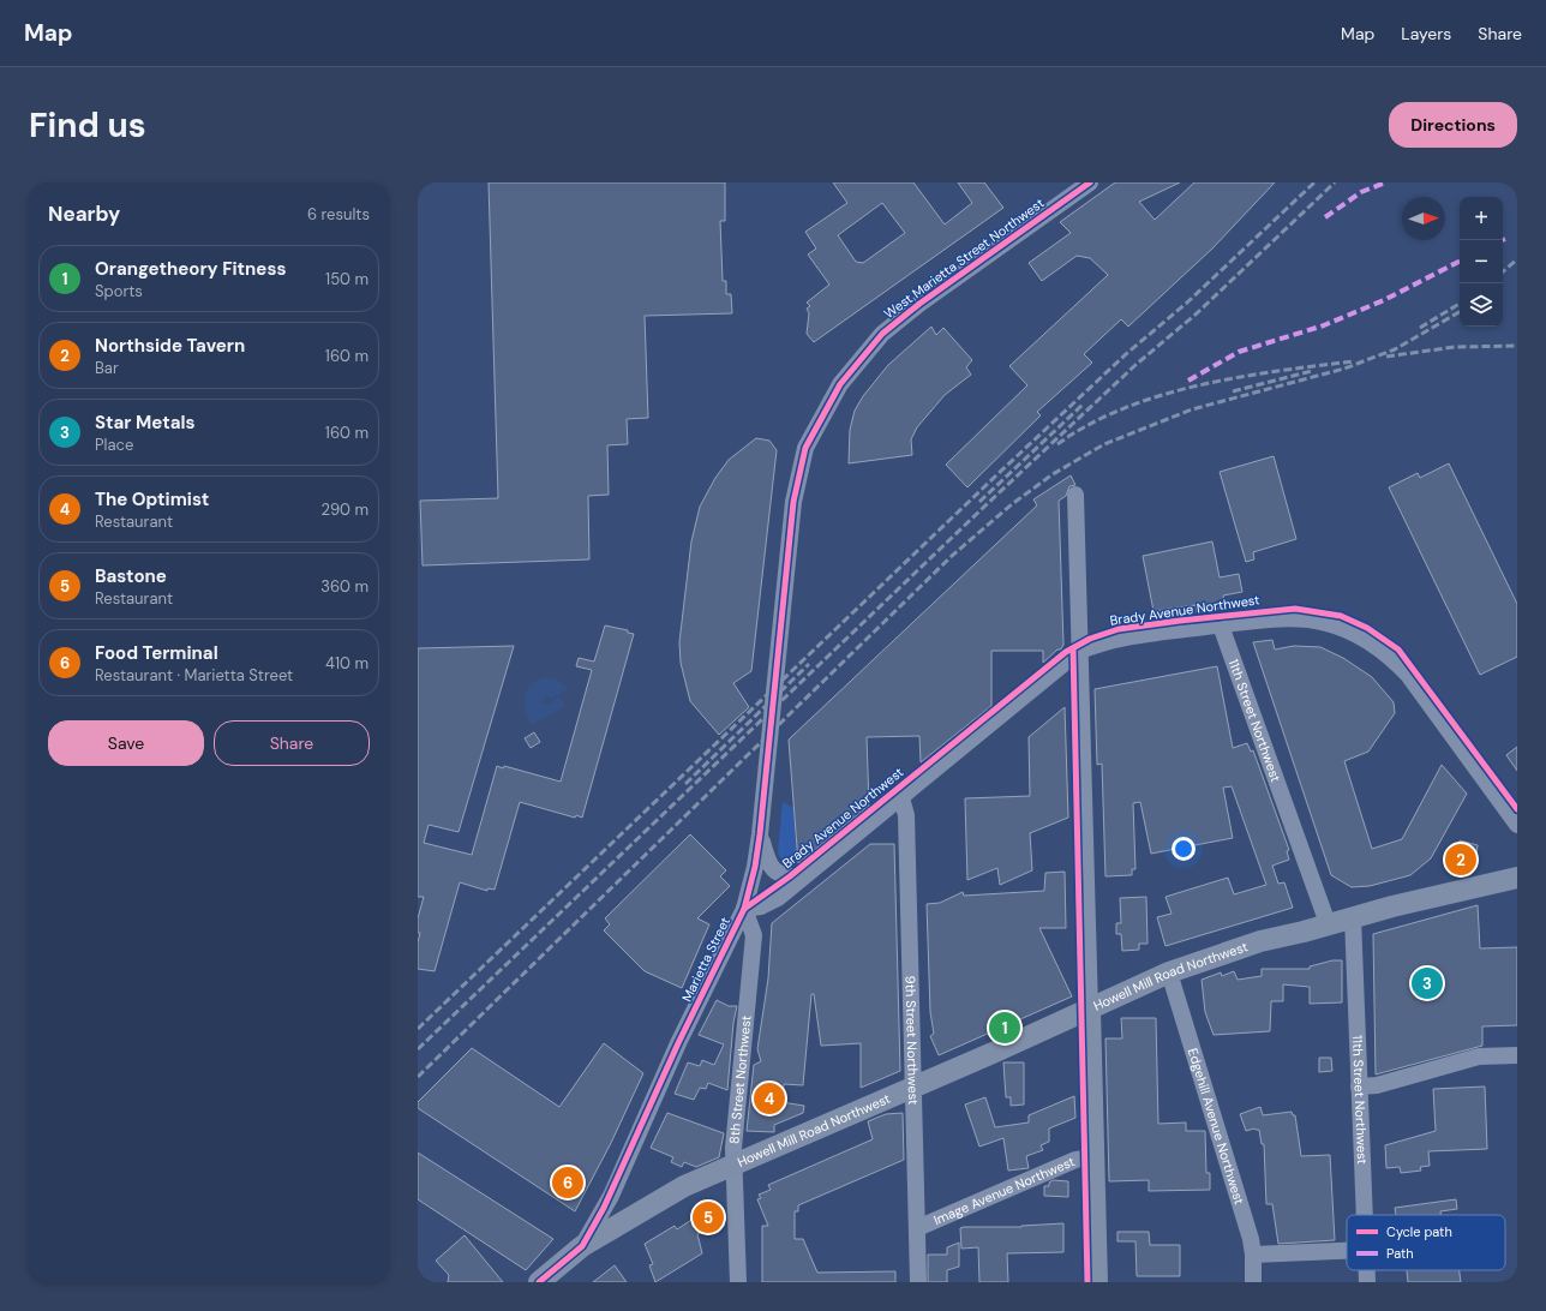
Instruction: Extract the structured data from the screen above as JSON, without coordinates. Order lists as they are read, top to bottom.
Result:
{
  "streets": {
    "main road": ["Howell Mill Road Northwest"],
    "street": [
      "West Marietta Street Northwest",
      "Brady Avenue Northwest",
      "11th Street Northwest",
      "Marietta Street",
      "9th Street Northwest",
      "8th Street Northwest",
      "Edgehill Avenue Northwest",
      "Image Avenue Northwest"
    ]
  },
  "crossings": [
    ["West Marietta Street Northwest", "Marietta Street"],
    ["Brady Avenue Northwest", "11th Street Northwest"],
    ["Brady Avenue Northwest", "Marietta Street"],
    ["Brady Avenue Northwest", "9th Street Northwest"],
    ["Brady Avenue Northwest", "8th Street Northwest"],
    ["11th Street Northwest", "Howell Mill Road Northwest"],
    ["Marietta Street", "Howell Mill Road Northwest"],
    ["Marietta Street", "8th Street Northwest"],
    ["Howell Mill Road Northwest", "9th Street Northwest"],
    ["Howell Mill Road Northwest", "8th Street Northwest"],
    ["Howell Mill Road Northwest", "Edgehill Avenue Northwest"],
    ["9th Street Northwest", "Image Avenue Northwest"]
  ],
  "legend": ["Cycle path", "Path"],
  "north": "right",
  "page": {
    "header": "Map",
    "nav": ["Map", "Layers", "Share"],
    "buttons": [
      "Directions",
      ["Save", "Share"]
    ],
    "title": "Find us",
    "heading": ["Nearby", "6 results"],
    "map_buttons": ["+", "−"],
    "list": [
      {
        "mark": "1",
        "name": "Orangetheory Fitness",
        "note": "Sports",
        "value": "150 m"
      },
      {
        "mark": "2",
        "name": "Northside Tavern",
        "note": "Bar",
        "value": "160 m"
      },
      {
        "mark": "3",
        "name": "Star Metals",
        "note": "Place",
        "value": "160 m"
      },
      {
        "mark": "4",
        "name": "The Optimist",
        "note": "Restaurant",
        "value": "290 m"
      },
      {
        "mark": "5",
        "name": "Bastone",
        "note": "Restaurant",
        "value": "360 m"
      },
      {
        "mark": "6",
        "name": "Food Terminal",
        "note": "Restaurant · Marietta Street",
        "value": "410 m"
      }
    ],
    "pins": [
      "2",
      "3",
      "1",
      "4",
      "6",
      "5"
    ]
  }
}
